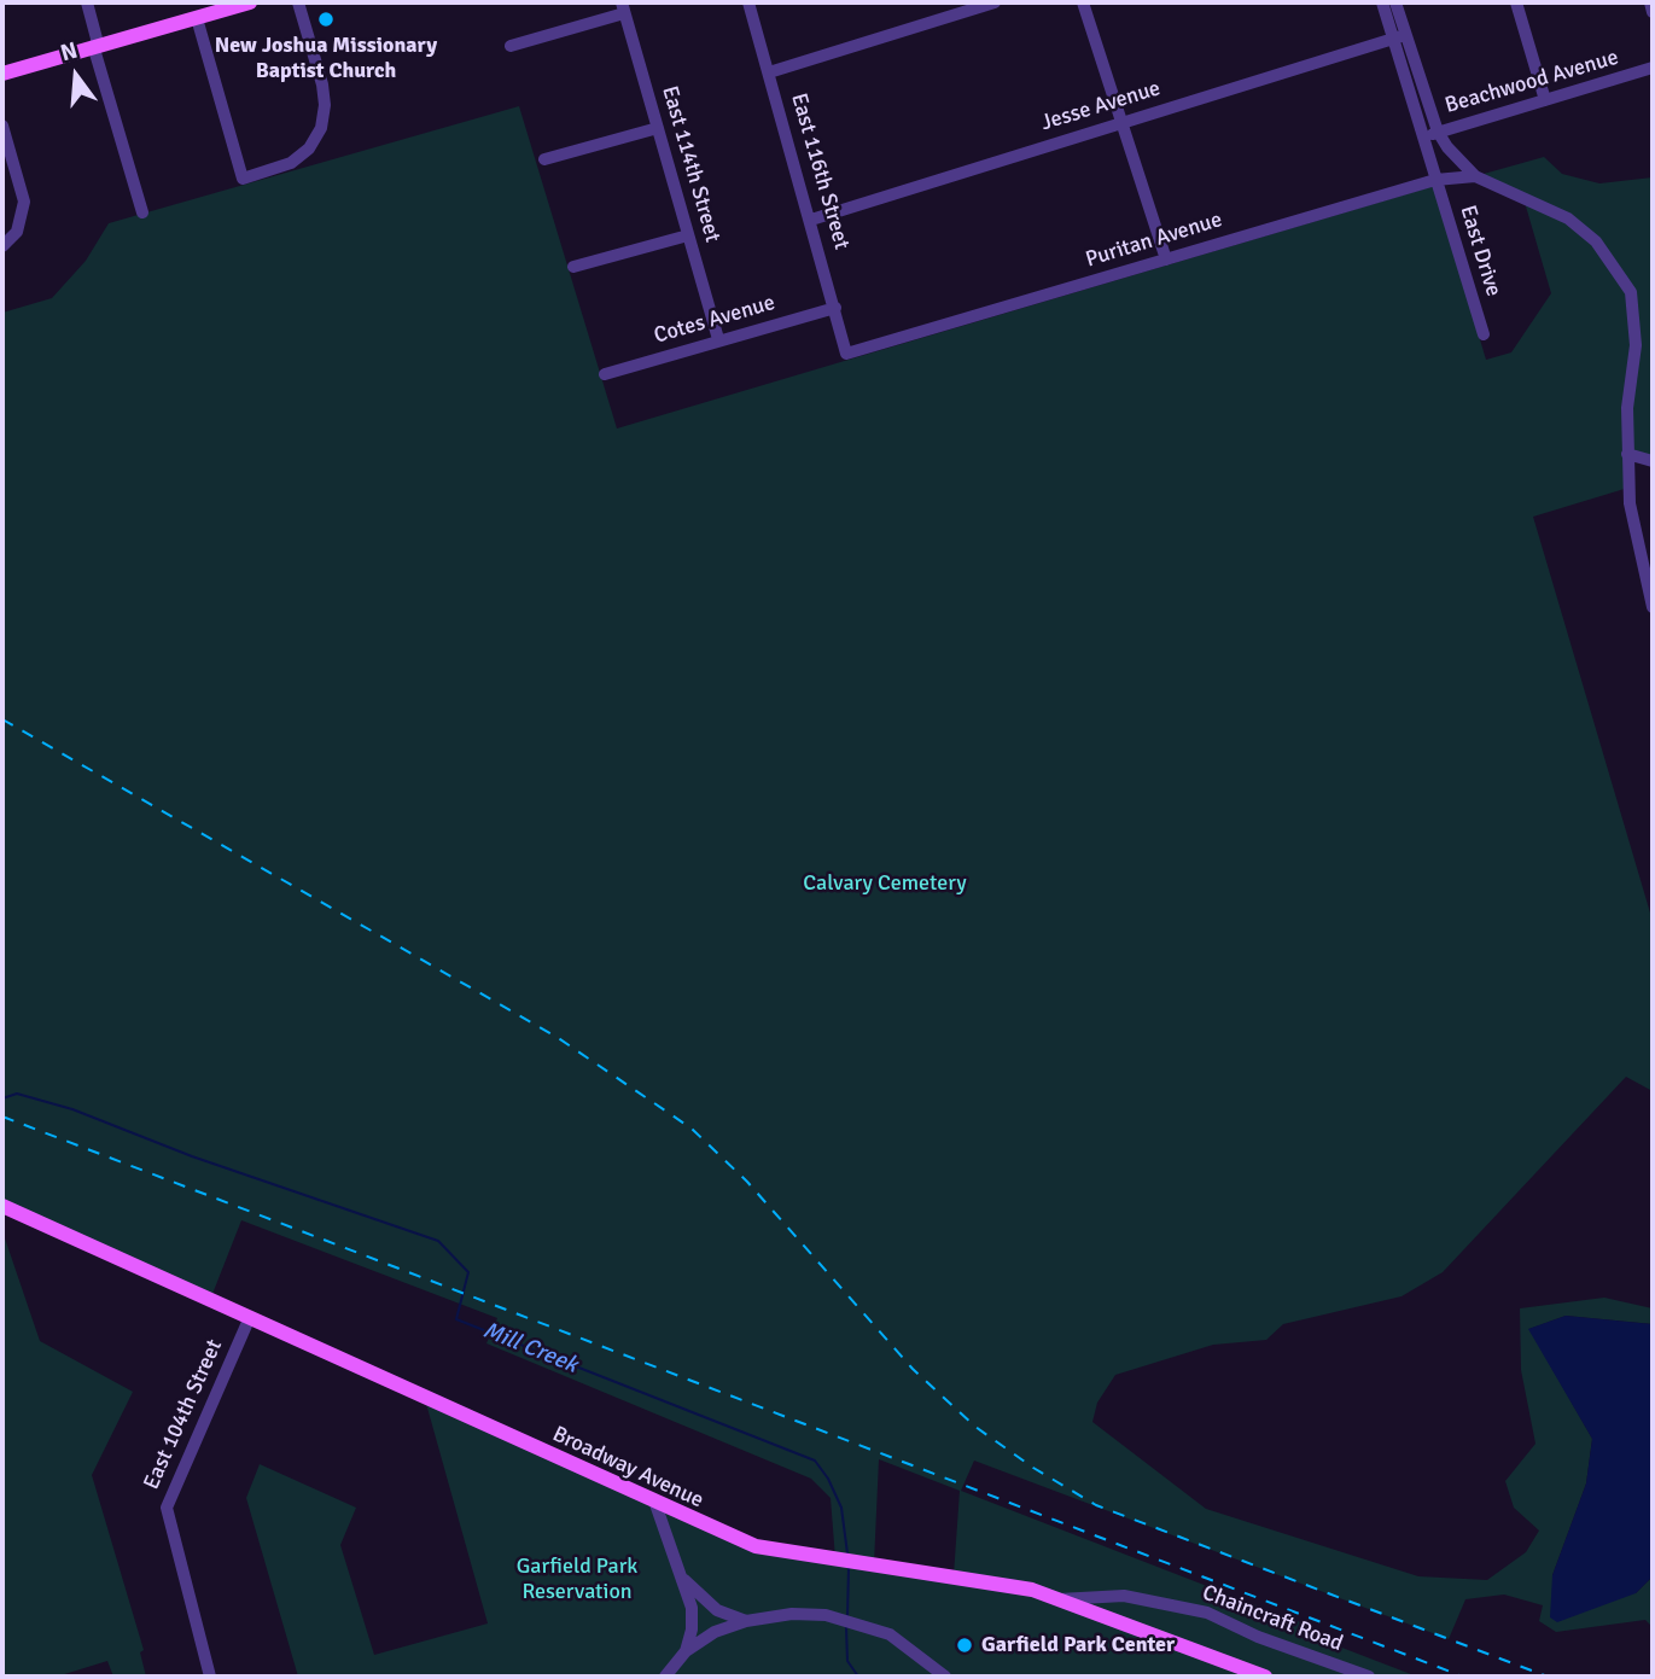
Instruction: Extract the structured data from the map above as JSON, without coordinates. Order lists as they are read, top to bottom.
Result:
{
  "streets": {
    "main road": ["Broadway Avenue"],
    "street": [
      "Beachwood Avenue",
      "Jesse Avenue",
      "East 114th Street",
      "East 116th Street",
      "Puritan Avenue",
      "East Drive",
      "Cotes Avenue",
      "East 104th Street",
      "Chaincraft Road"
    ]
  },
  "crossings": [
    ["Beachwood Avenue", "East Drive"],
    ["Jesse Avenue", "East 116th Street"],
    ["Jesse Avenue", "East Drive"],
    ["East 114th Street", "Cotes Avenue"],
    ["East 116th Street", "Puritan Avenue"],
    ["East 116th Street", "Cotes Avenue"],
    ["Puritan Avenue", "East Drive"],
    ["East 104th Street", "Broadway Avenue"],
    ["Broadway Avenue", "Chaincraft Road"]
  ],
  "water": ["Mill Creek"],
  "parks": ["Calvary Cemetery", "Garfield Park Reservation"],
  "places": ["New Joshua Missionary Baptist Church", "Garfield Park Center"],
  "north": "top"
}
